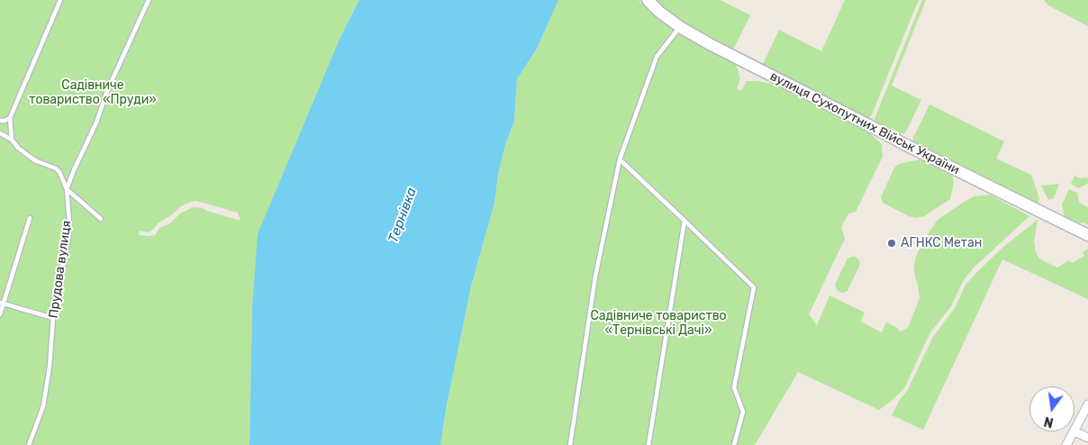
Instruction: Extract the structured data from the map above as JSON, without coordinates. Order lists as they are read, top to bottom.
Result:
{
  "streets": {
    "street": ["вулиця Сухопутних Військ України"],
    "lane": ["Прудова вулиця"]
  },
  "water": ["Тернівка"],
  "parks": ["Садівниче товариство «Пруди»", "Садівниче товариство «Тернівські Дачі»"],
  "places": ["АГНКС Метан"],
  "north": "bottom"
}
